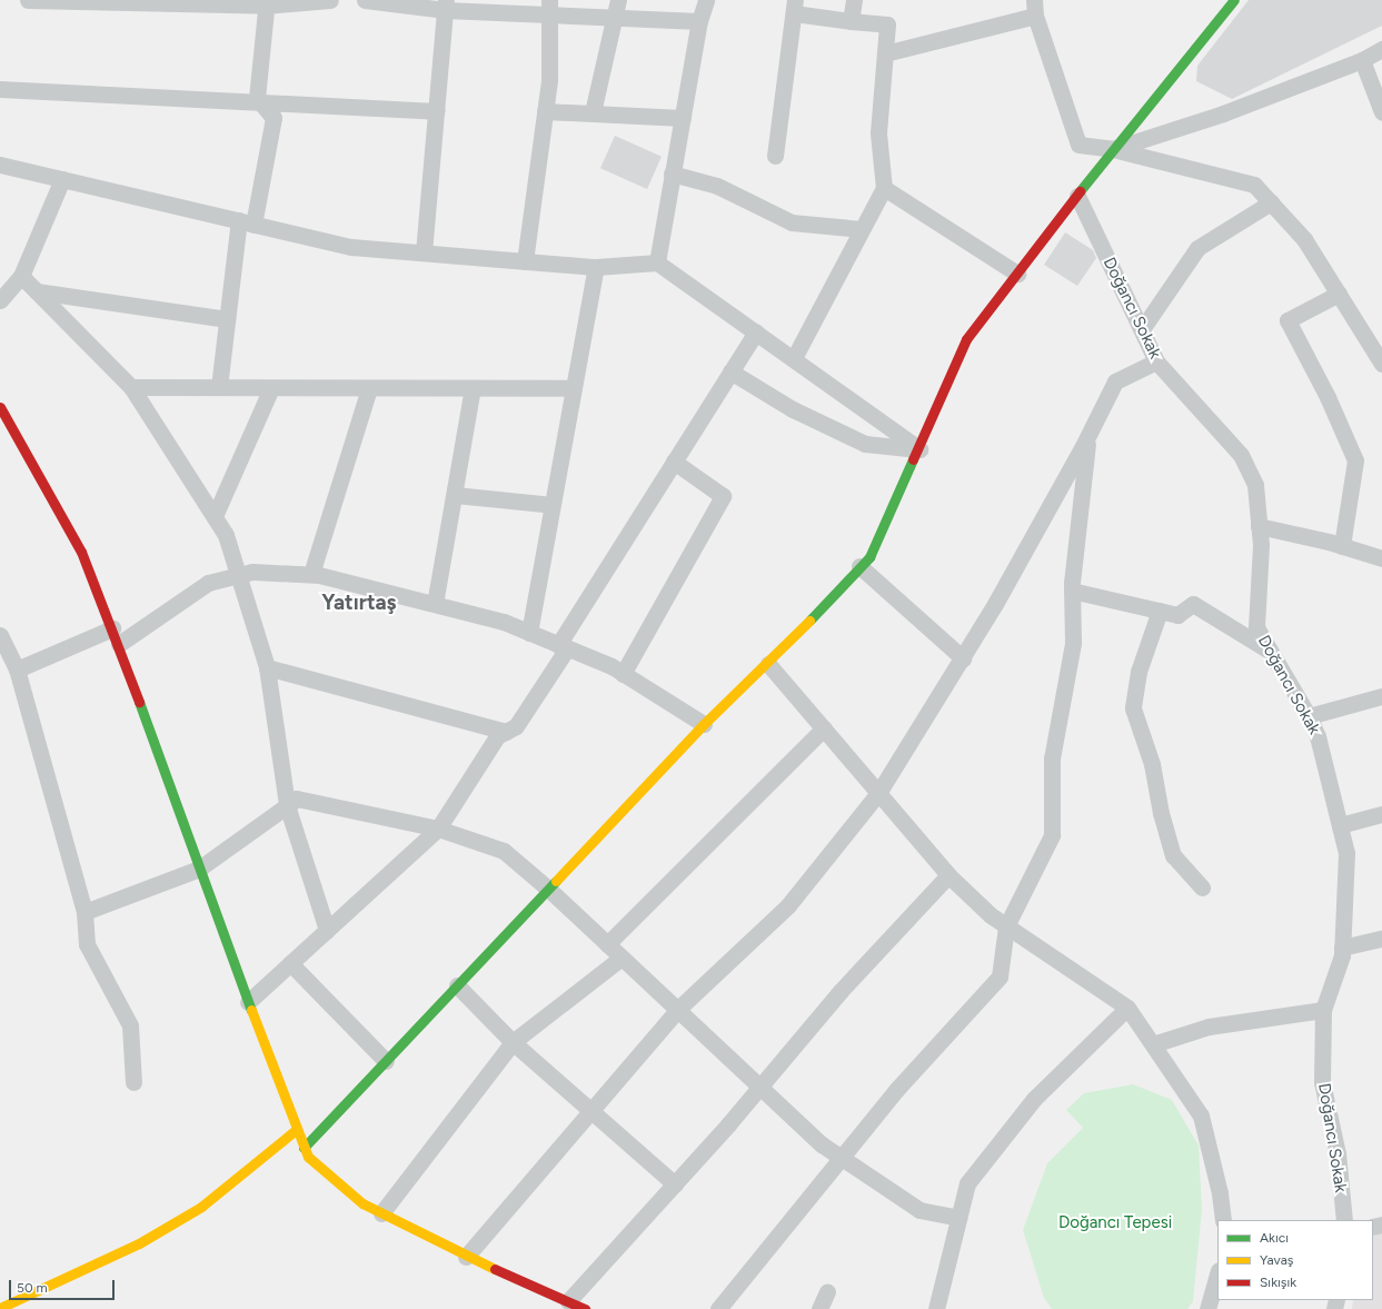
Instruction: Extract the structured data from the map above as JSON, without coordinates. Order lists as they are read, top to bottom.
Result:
{
  "streets": {
    "street": ["Doğancı Sokak"]
  },
  "districts": ["Yatırtaş"],
  "parks": ["Doğancı Tepesi"],
  "legend": ["Akıcı", "Yavaş", "Sıkışık"],
  "scale_bar": "50 m"
}
